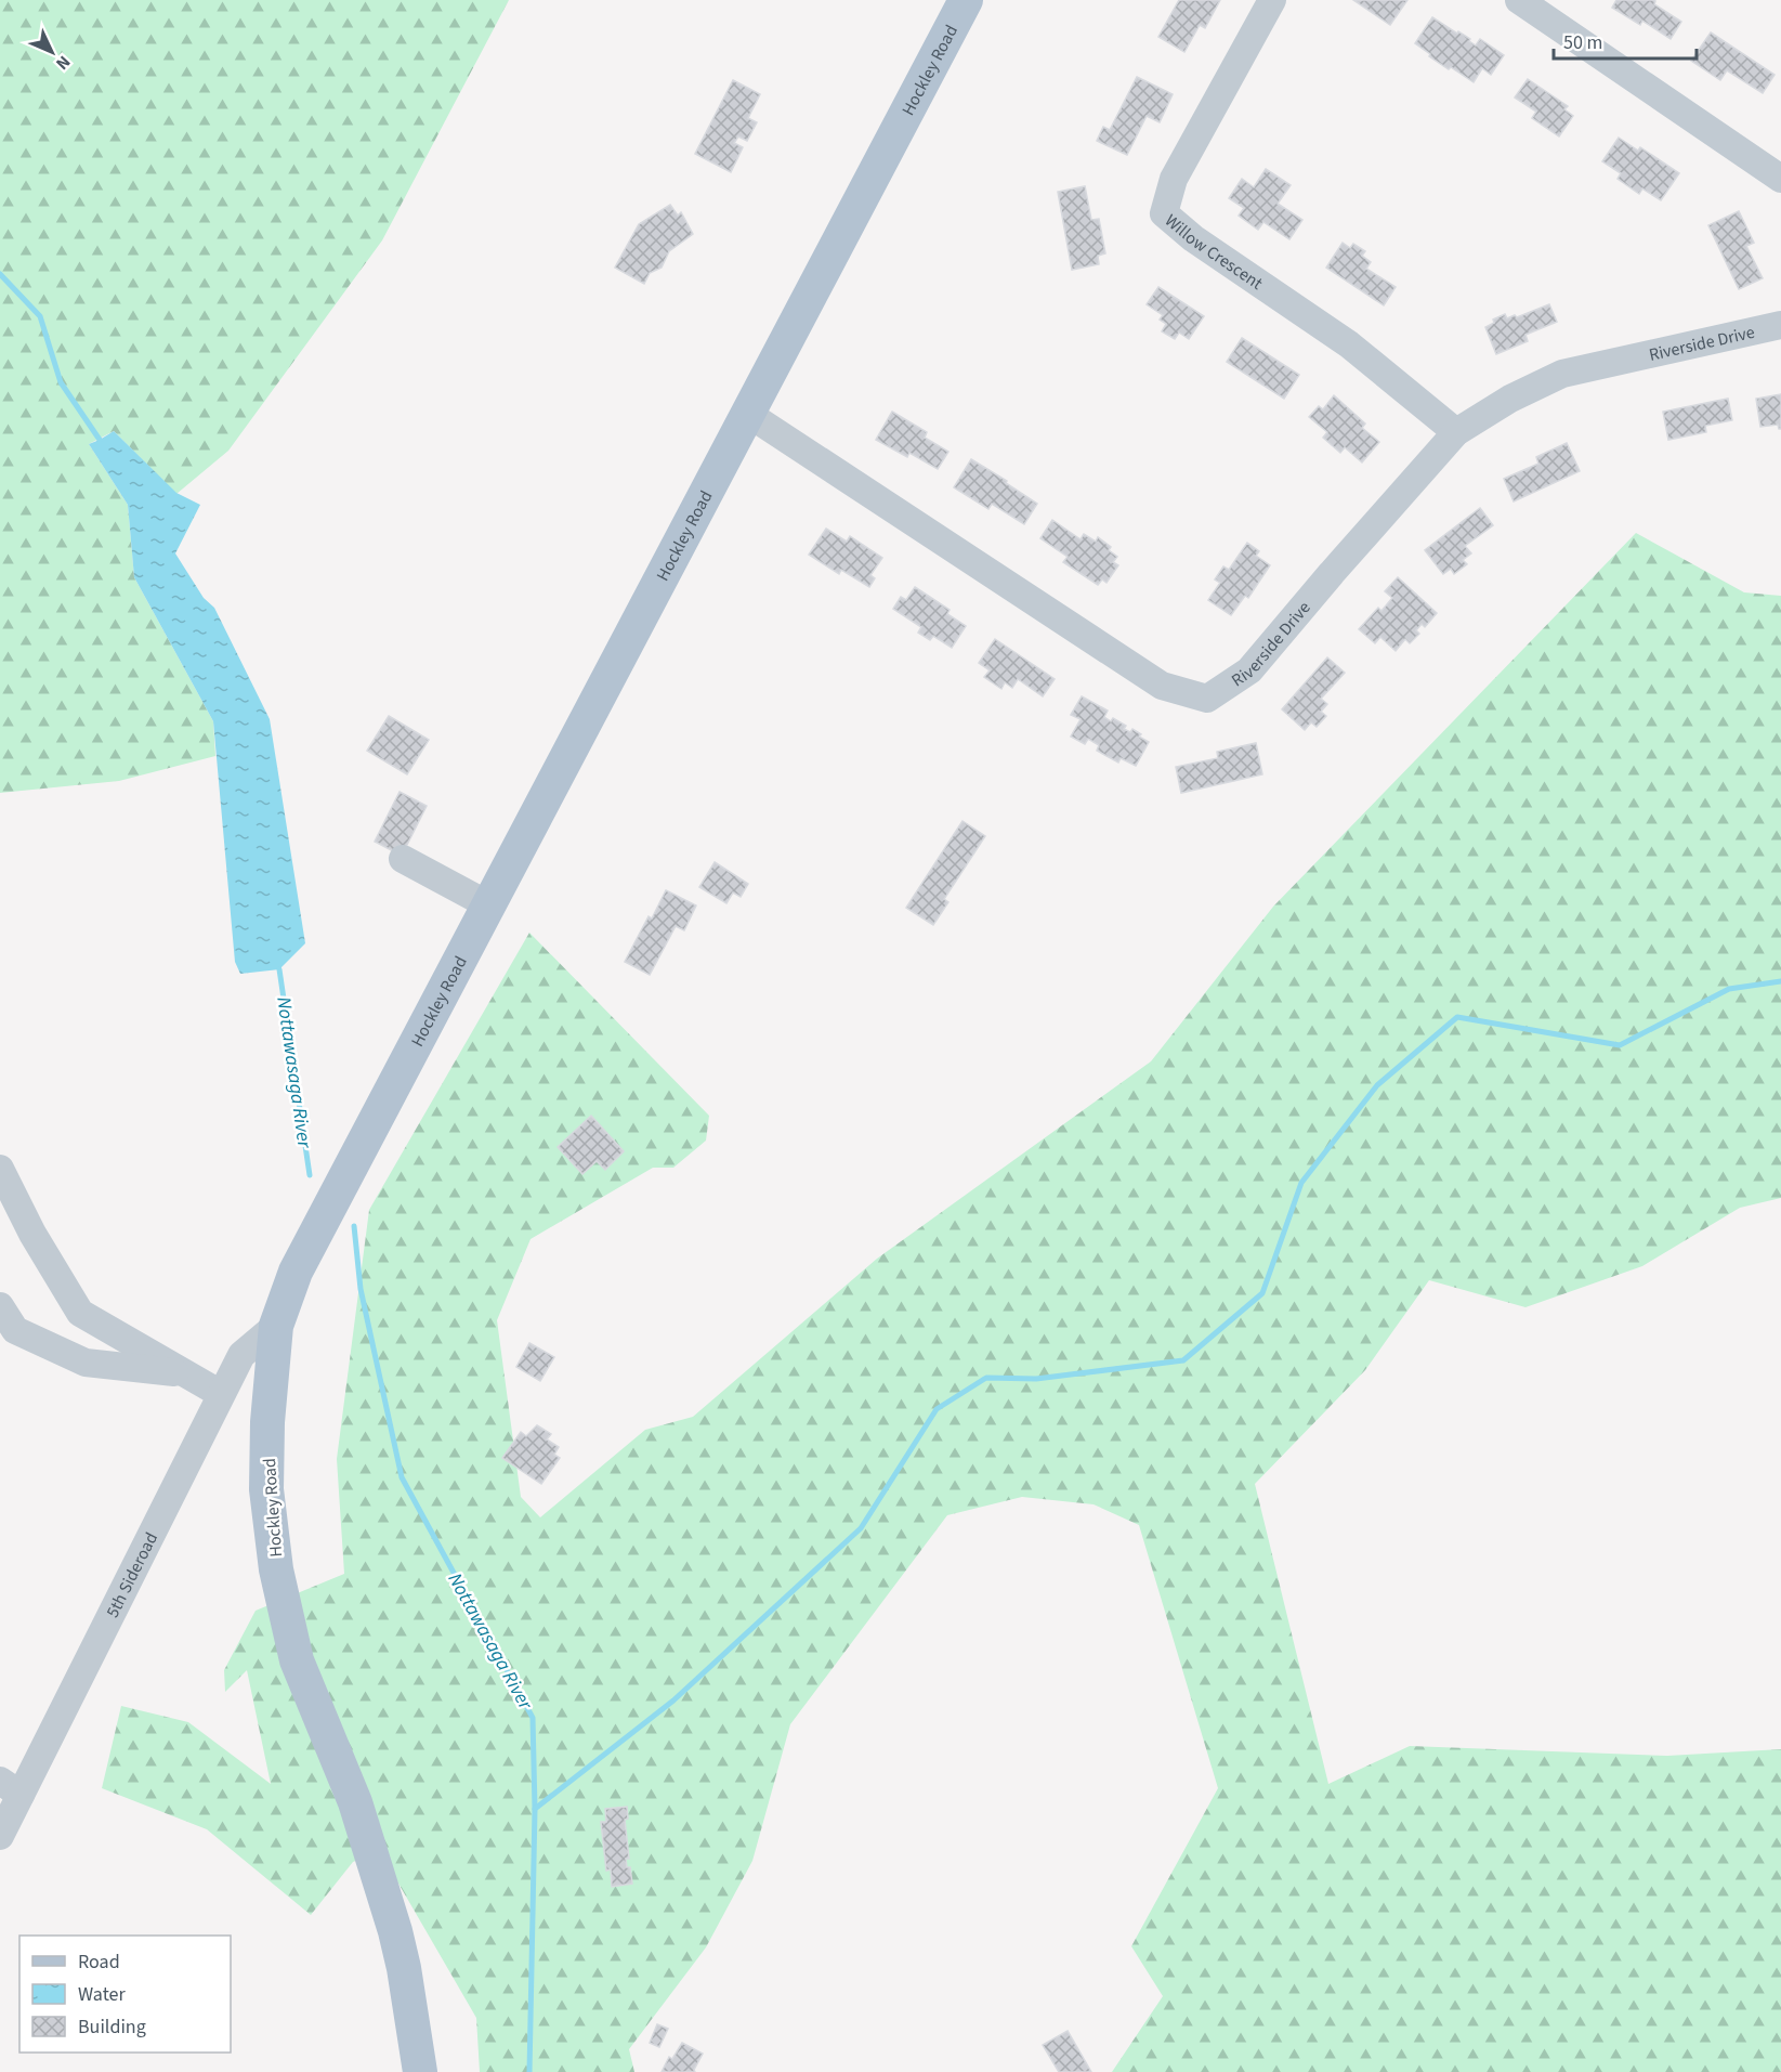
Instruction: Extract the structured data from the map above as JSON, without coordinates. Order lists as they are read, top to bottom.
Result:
{
  "streets": {
    "main road": ["Hockley Road"],
    "street": ["Willow Crescent", "Riverside Drive", "5th Sideroad"]
  },
  "crossings": [
    ["Hockley Road", "Riverside Drive"],
    ["Hockley Road", "5th Sideroad"],
    ["Willow Crescent", "Riverside Drive"]
  ],
  "water": ["Nottawasaga River"],
  "legend": ["Road", "Water", "Building"],
  "scale_bar": "50 m",
  "north": "bottom right"
}
